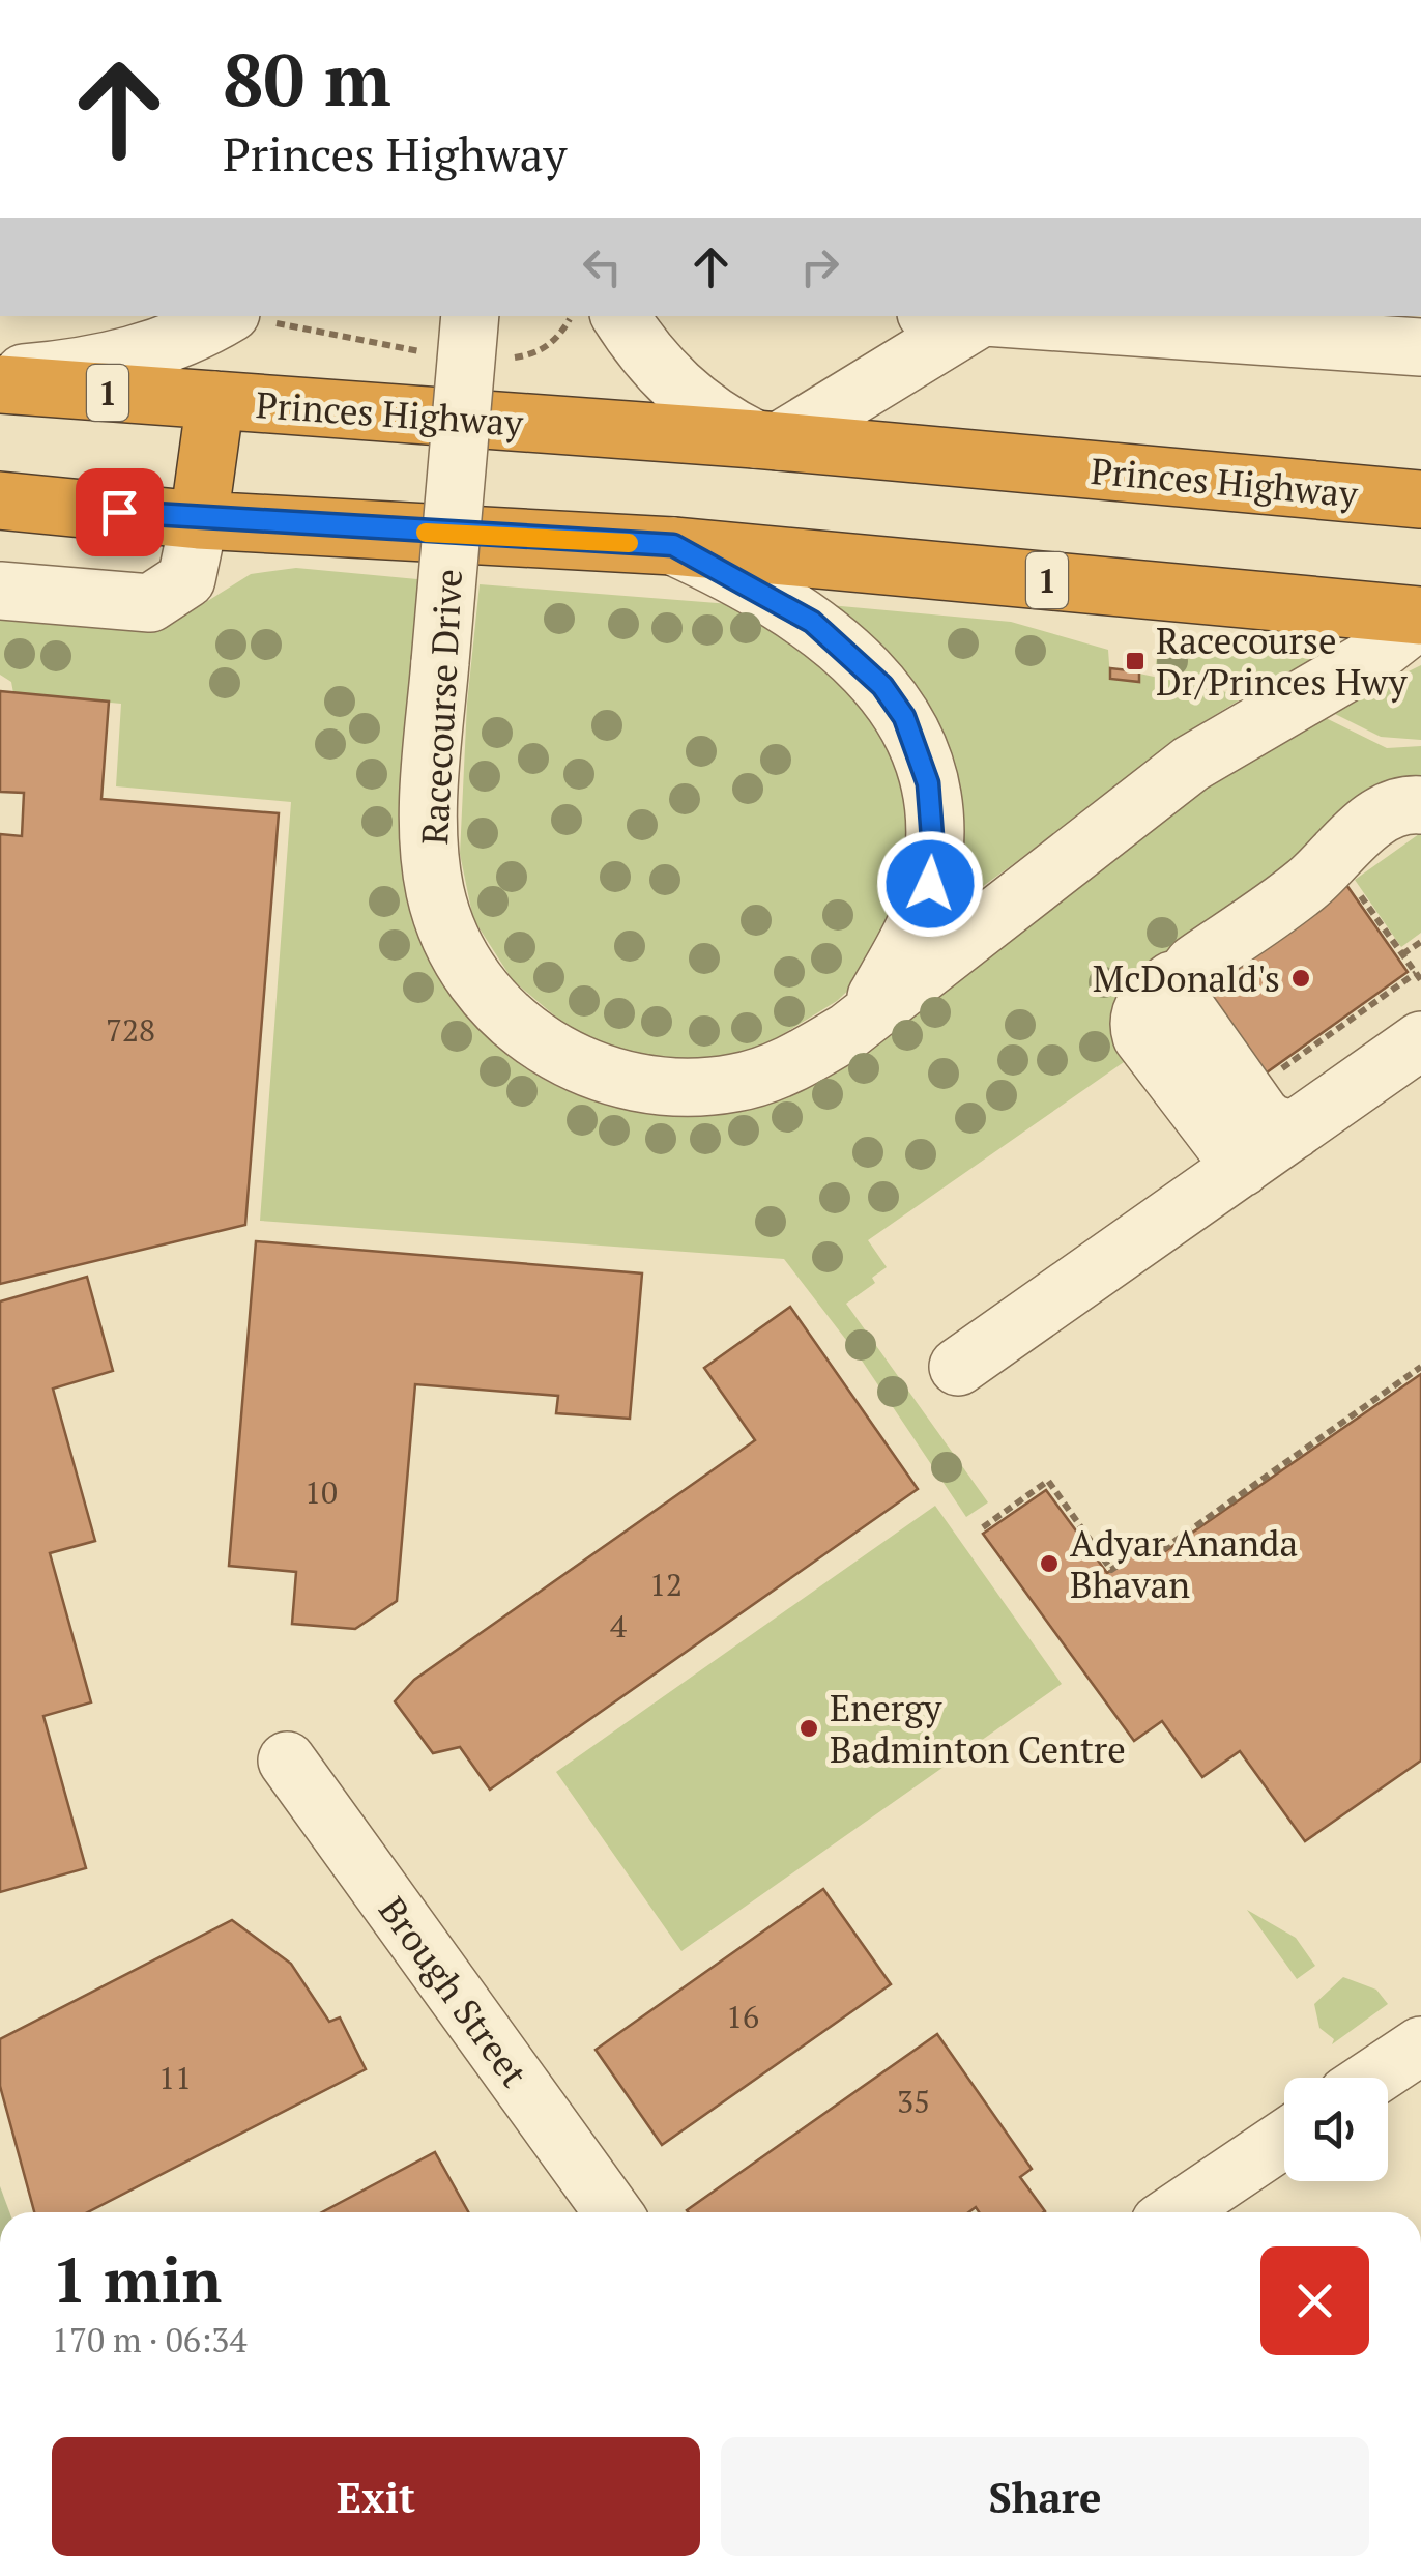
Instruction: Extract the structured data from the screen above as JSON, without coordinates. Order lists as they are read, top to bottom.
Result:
{
  "streets": {
    "highway": ["1", "Princes Highway"],
    "street": ["Racecourse Drive", "Brough Street"]
  },
  "crossings": [
    ["1", "Racecourse Drive"]
  ],
  "places": {
    "transit": ["Racecourse Dr/Princes Hwy"],
    "other": ["McDonald's", "Adyar Ananda Bhavan", "Energy Badminton Centre"]
  },
  "house_numbers": [
    "728",
    "10",
    "12",
    "4",
    "16",
    "11",
    "35"
  ],
  "page": {
    "turn": ["80 m", "Princes Highway"],
    "heading": ["1 min", "170 m · 06:34"],
    "buttons": ["Exit", "Share"]
  }
}
